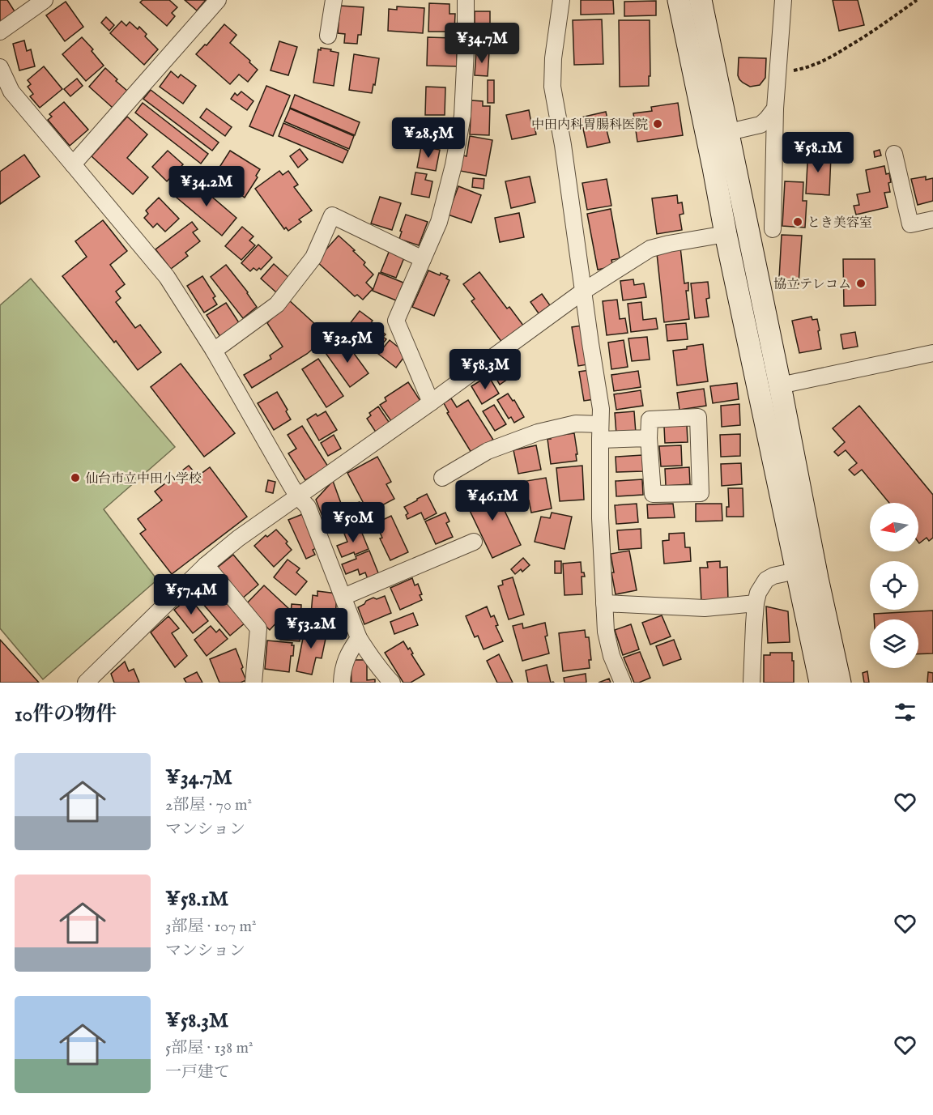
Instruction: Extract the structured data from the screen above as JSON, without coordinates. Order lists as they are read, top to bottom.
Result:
{
  "places": [
    "中田内科胃腸科医院",
    "とき美容室",
    "協立テレコム",
    "仙台市立中田小学校"
  ],
  "north": "left",
  "page": {
    "price": [
      "¥34.7M",
      "¥28.5M",
      "¥58.1M",
      "¥34.2M",
      "¥32.5M",
      "¥58.3M",
      "¥46.1M",
      "¥50M",
      "¥57.4M",
      "¥53.2M"
    ],
    "heading": "10件の物件",
    "list": [
      {
        "name": "¥34.7M",
        "note": "2部屋 · 70 m² · マンション"
      },
      {
        "name": "¥58.1M",
        "note": "3部屋 · 107 m² · マンション"
      },
      {
        "name": "¥58.3M",
        "note": "5部屋 · 138 m² · 一戸建て"
      }
    ]
  }
}
